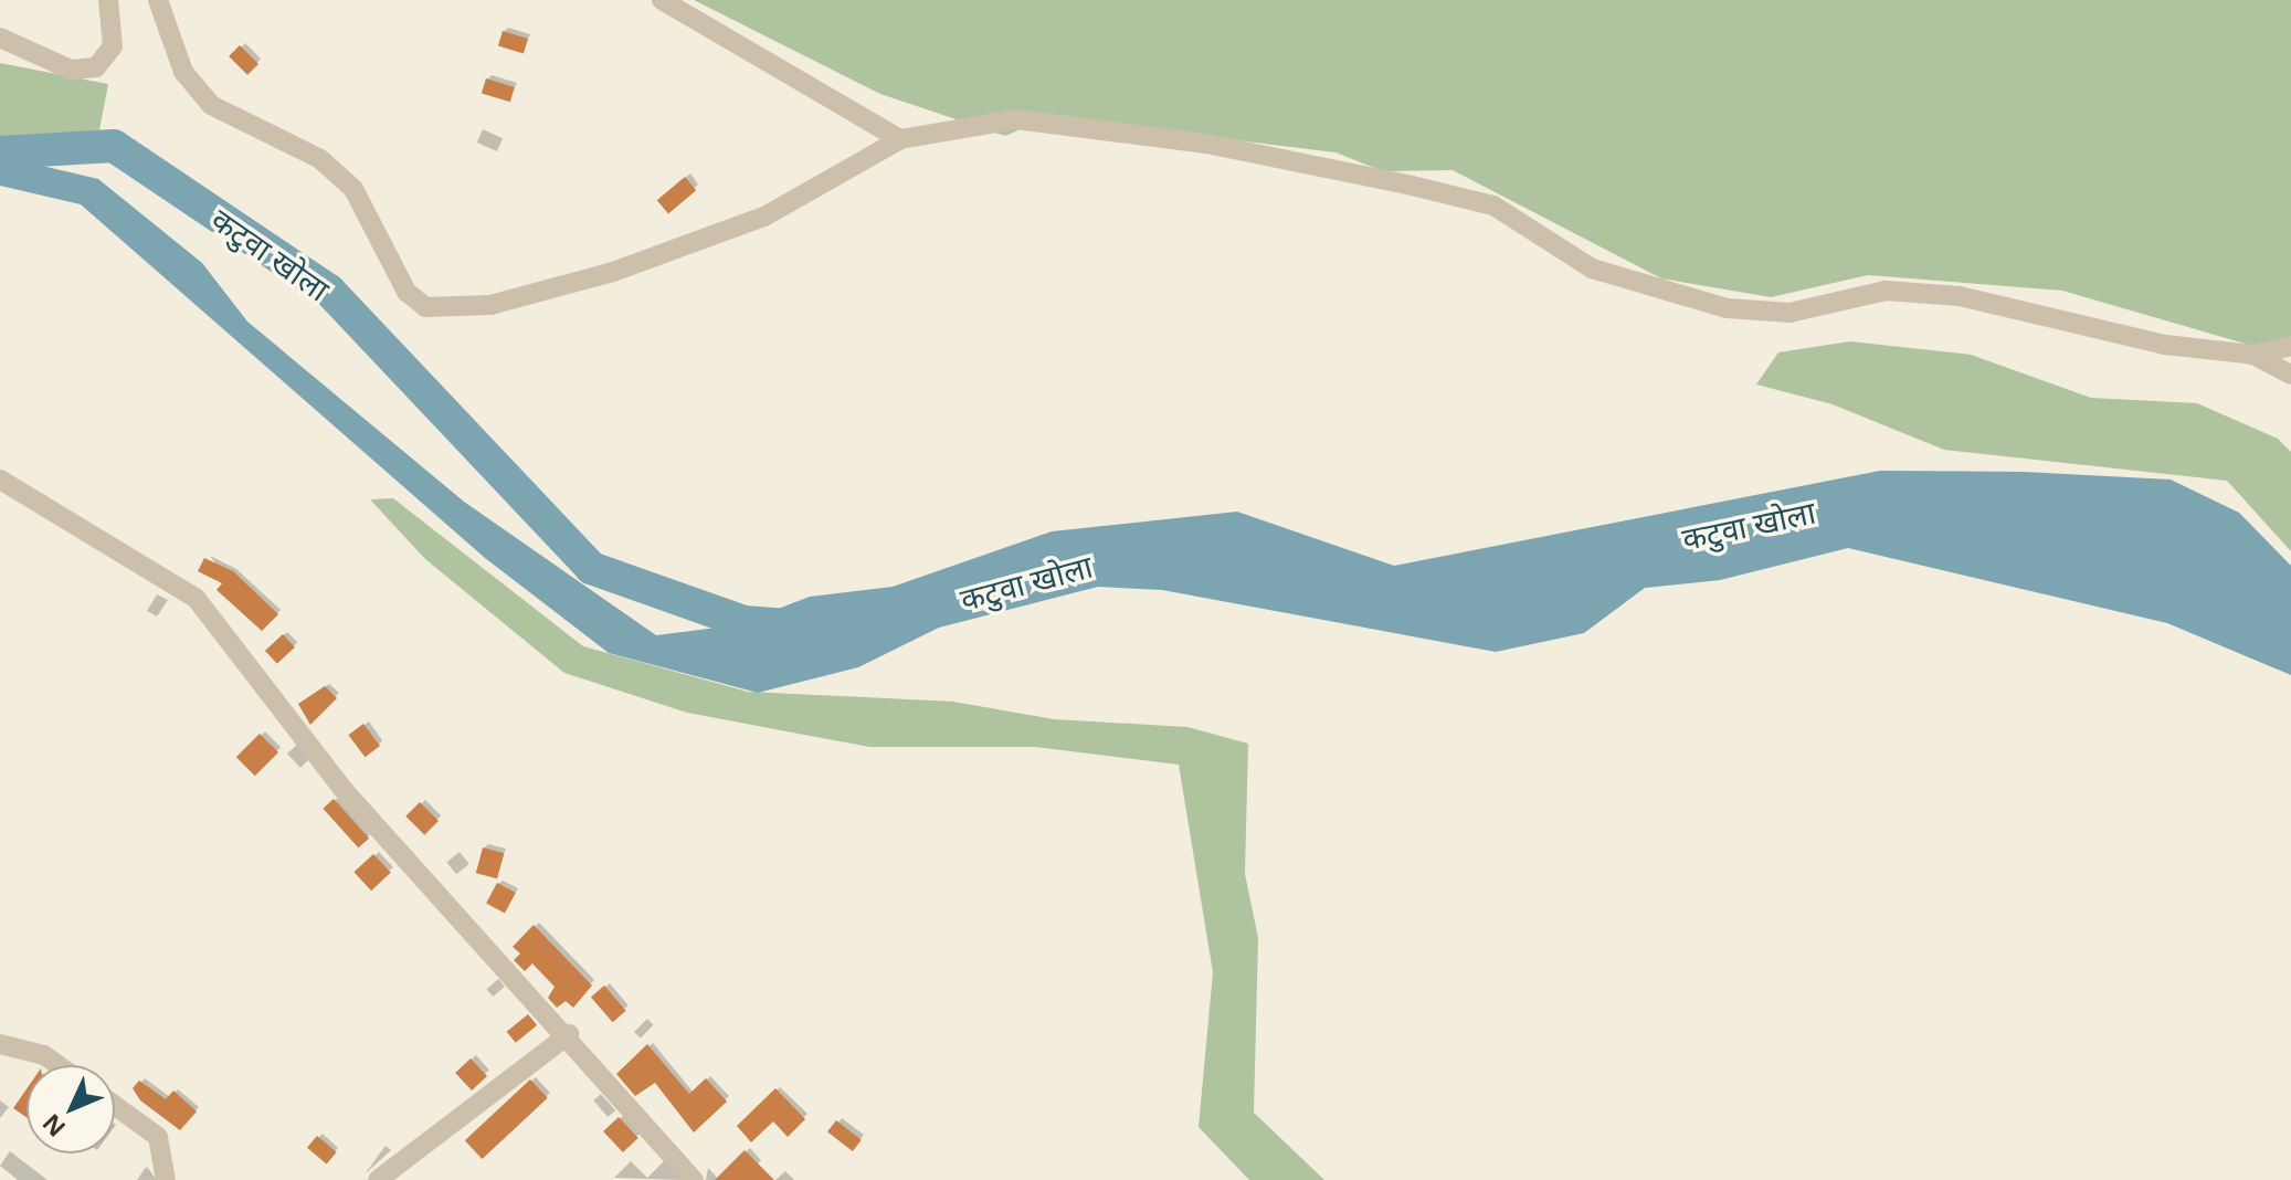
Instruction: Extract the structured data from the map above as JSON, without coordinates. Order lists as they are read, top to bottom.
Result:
{
  "water": ["कटुवा खोला"],
  "north": "bottom left"
}
